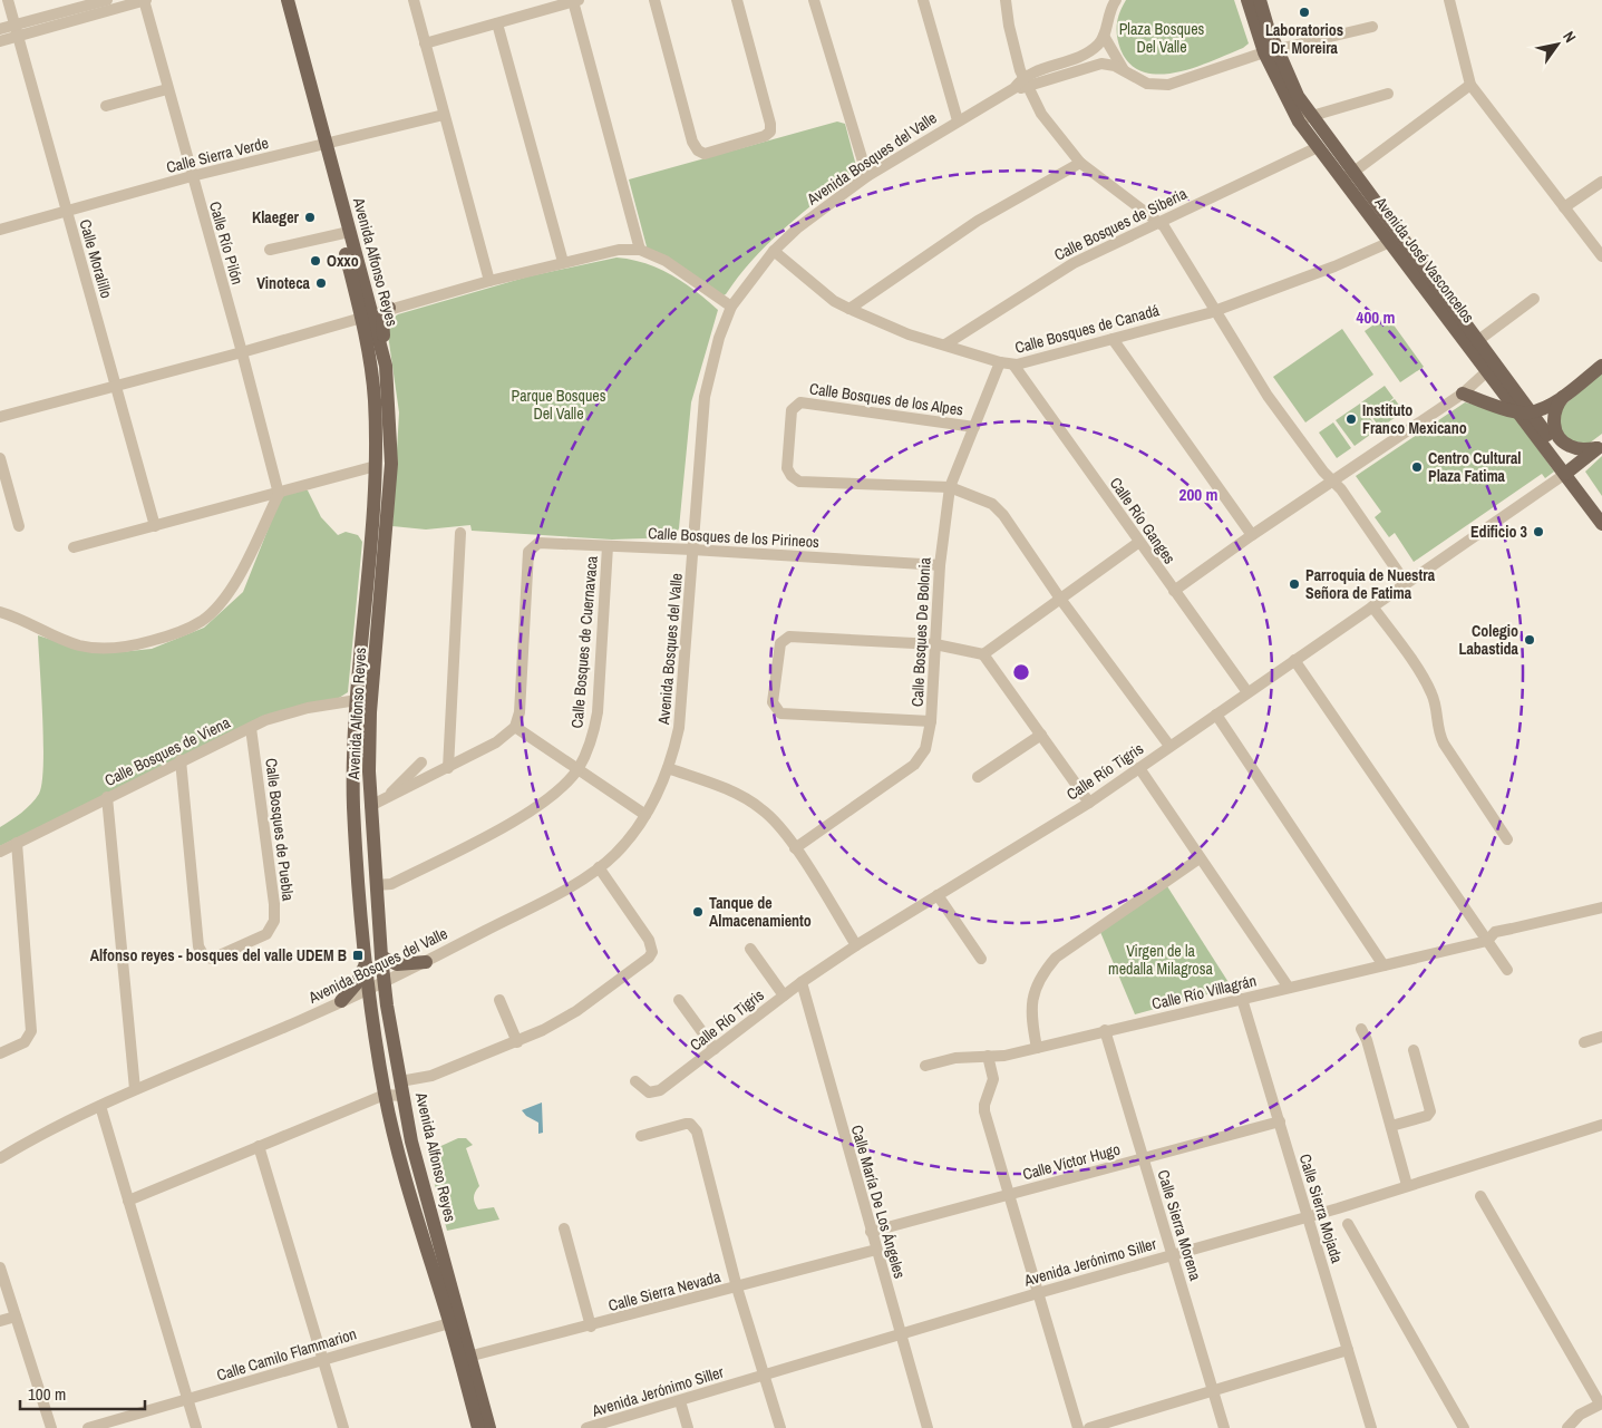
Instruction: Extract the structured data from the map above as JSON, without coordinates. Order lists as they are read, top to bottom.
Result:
{
  "streets": {
    "main road": ["Avenida José Vasconcelos", "Avenida Alfonso Reyes"],
    "street": [
      "Calle Sierra Verde",
      "Avenida Bosques del Valle",
      "Calle Bosques de Siberia",
      "Calle Río Pilón",
      "Calle Moralillo",
      "Calle Bosques de Canadá",
      "Calle Bosques de los Alpes",
      "Calle Río Ganges",
      "Calle Bosques de los Pirineos",
      "Calle Bosques De Bolonia",
      "Calle Bosques de Cuernavaca",
      "Calle Bosques de Viena",
      "Calle Río Tigris",
      "Calle Bosques de Puebla",
      "Calle Río Villagrán",
      "Calle Víctor Hugo",
      "Calle María De Los Ángeles",
      "Calle Sierra Mojada",
      "Calle Sierra Morena",
      "Avenida Jerónimo Siller",
      "Calle Sierra Nevada",
      "Calle Camilo Flammarion"
    ]
  },
  "crossings": [
    ["Calle Sierra Verde", "Calle Río Pilón"],
    ["Calle Sierra Verde", "Calle Moralillo"],
    ["Calle Sierra Verde", "Avenida Alfonso Reyes"],
    ["Avenida Bosques del Valle", "Avenida José Vasconcelos"],
    ["Avenida Bosques del Valle", "Avenida Alfonso Reyes"],
    ["Avenida Bosques del Valle", "Calle Bosques de Canadá"],
    ["Avenida Bosques del Valle", "Calle Bosques de los Pirineos"],
    ["Calle Bosques de Siberia", "Avenida José Vasconcelos"],
    ["Calle Bosques de Siberia", "Calle Bosques de Canadá"],
    ["Avenida José Vasconcelos", "Calle Bosques de Canadá"],
    ["Avenida José Vasconcelos", "Calle Río Tigris"],
    ["Avenida Alfonso Reyes", "Calle Bosques de Cuernavaca"],
    ["Avenida Alfonso Reyes", "Calle Bosques de Viena"],
    ["Avenida Alfonso Reyes", "Calle Sierra Nevada"],
    ["Avenida Alfonso Reyes", "Calle Camilo Flammarion"],
    ["Calle Bosques de Canadá", "Calle Río Ganges"],
    ["Calle Bosques de Canadá", "Calle Bosques De Bolonia"],
    ["Calle Bosques de los Alpes", "Calle Bosques De Bolonia"],
    ["Calle Río Ganges", "Calle Río Tigris"],
    ["Calle Bosques de los Pirineos", "Calle Bosques De Bolonia"],
    ["Calle Bosques de los Pirineos", "Calle Bosques de Cuernavaca"],
    ["Calle Bosques de Viena", "Calle Bosques de Puebla"],
    ["Calle Río Tigris", "Calle María De Los Ángeles"],
    ["Calle Río Villagrán", "Calle Sierra Mojada"],
    ["Calle Río Villagrán", "Calle Sierra Morena"],
    ["Calle Víctor Hugo", "Calle María De Los Ángeles"],
    ["Calle Víctor Hugo", "Calle Sierra Mojada"],
    ["Calle Víctor Hugo", "Calle Sierra Morena"],
    ["Calle María De Los Ángeles", "Avenida Jerónimo Siller"],
    ["Calle María De Los Ángeles", "Calle Sierra Nevada"],
    ["Calle Sierra Mojada", "Avenida Jerónimo Siller"],
    ["Calle Sierra Morena", "Avenida Jerónimo Siller"]
  ],
  "parks": ["Plaza Bosques Del Valle", "Parque Bosques Del Valle", "Virgen de la medalla Milagrosa"],
  "places": {
    "other": [
      "Laboratorios Dr. Moreira",
      "Klaeger",
      "Oxxo",
      "Vinoteca",
      "Instituto Franco Mexicano",
      "Centro Cultural Plaza Fatima",
      "Edificio 3",
      "Parroquia de Nuestra Señora de Fatima",
      "Colegio Labastida",
      "Tanque de Almacenamiento"
    ],
    "transit": ["Alfonso reyes - bosques del valle UDEM B"]
  },
  "scale_bar": "100 m",
  "north": "top right",
  "rings": ["400 m", "200 m"]
}
